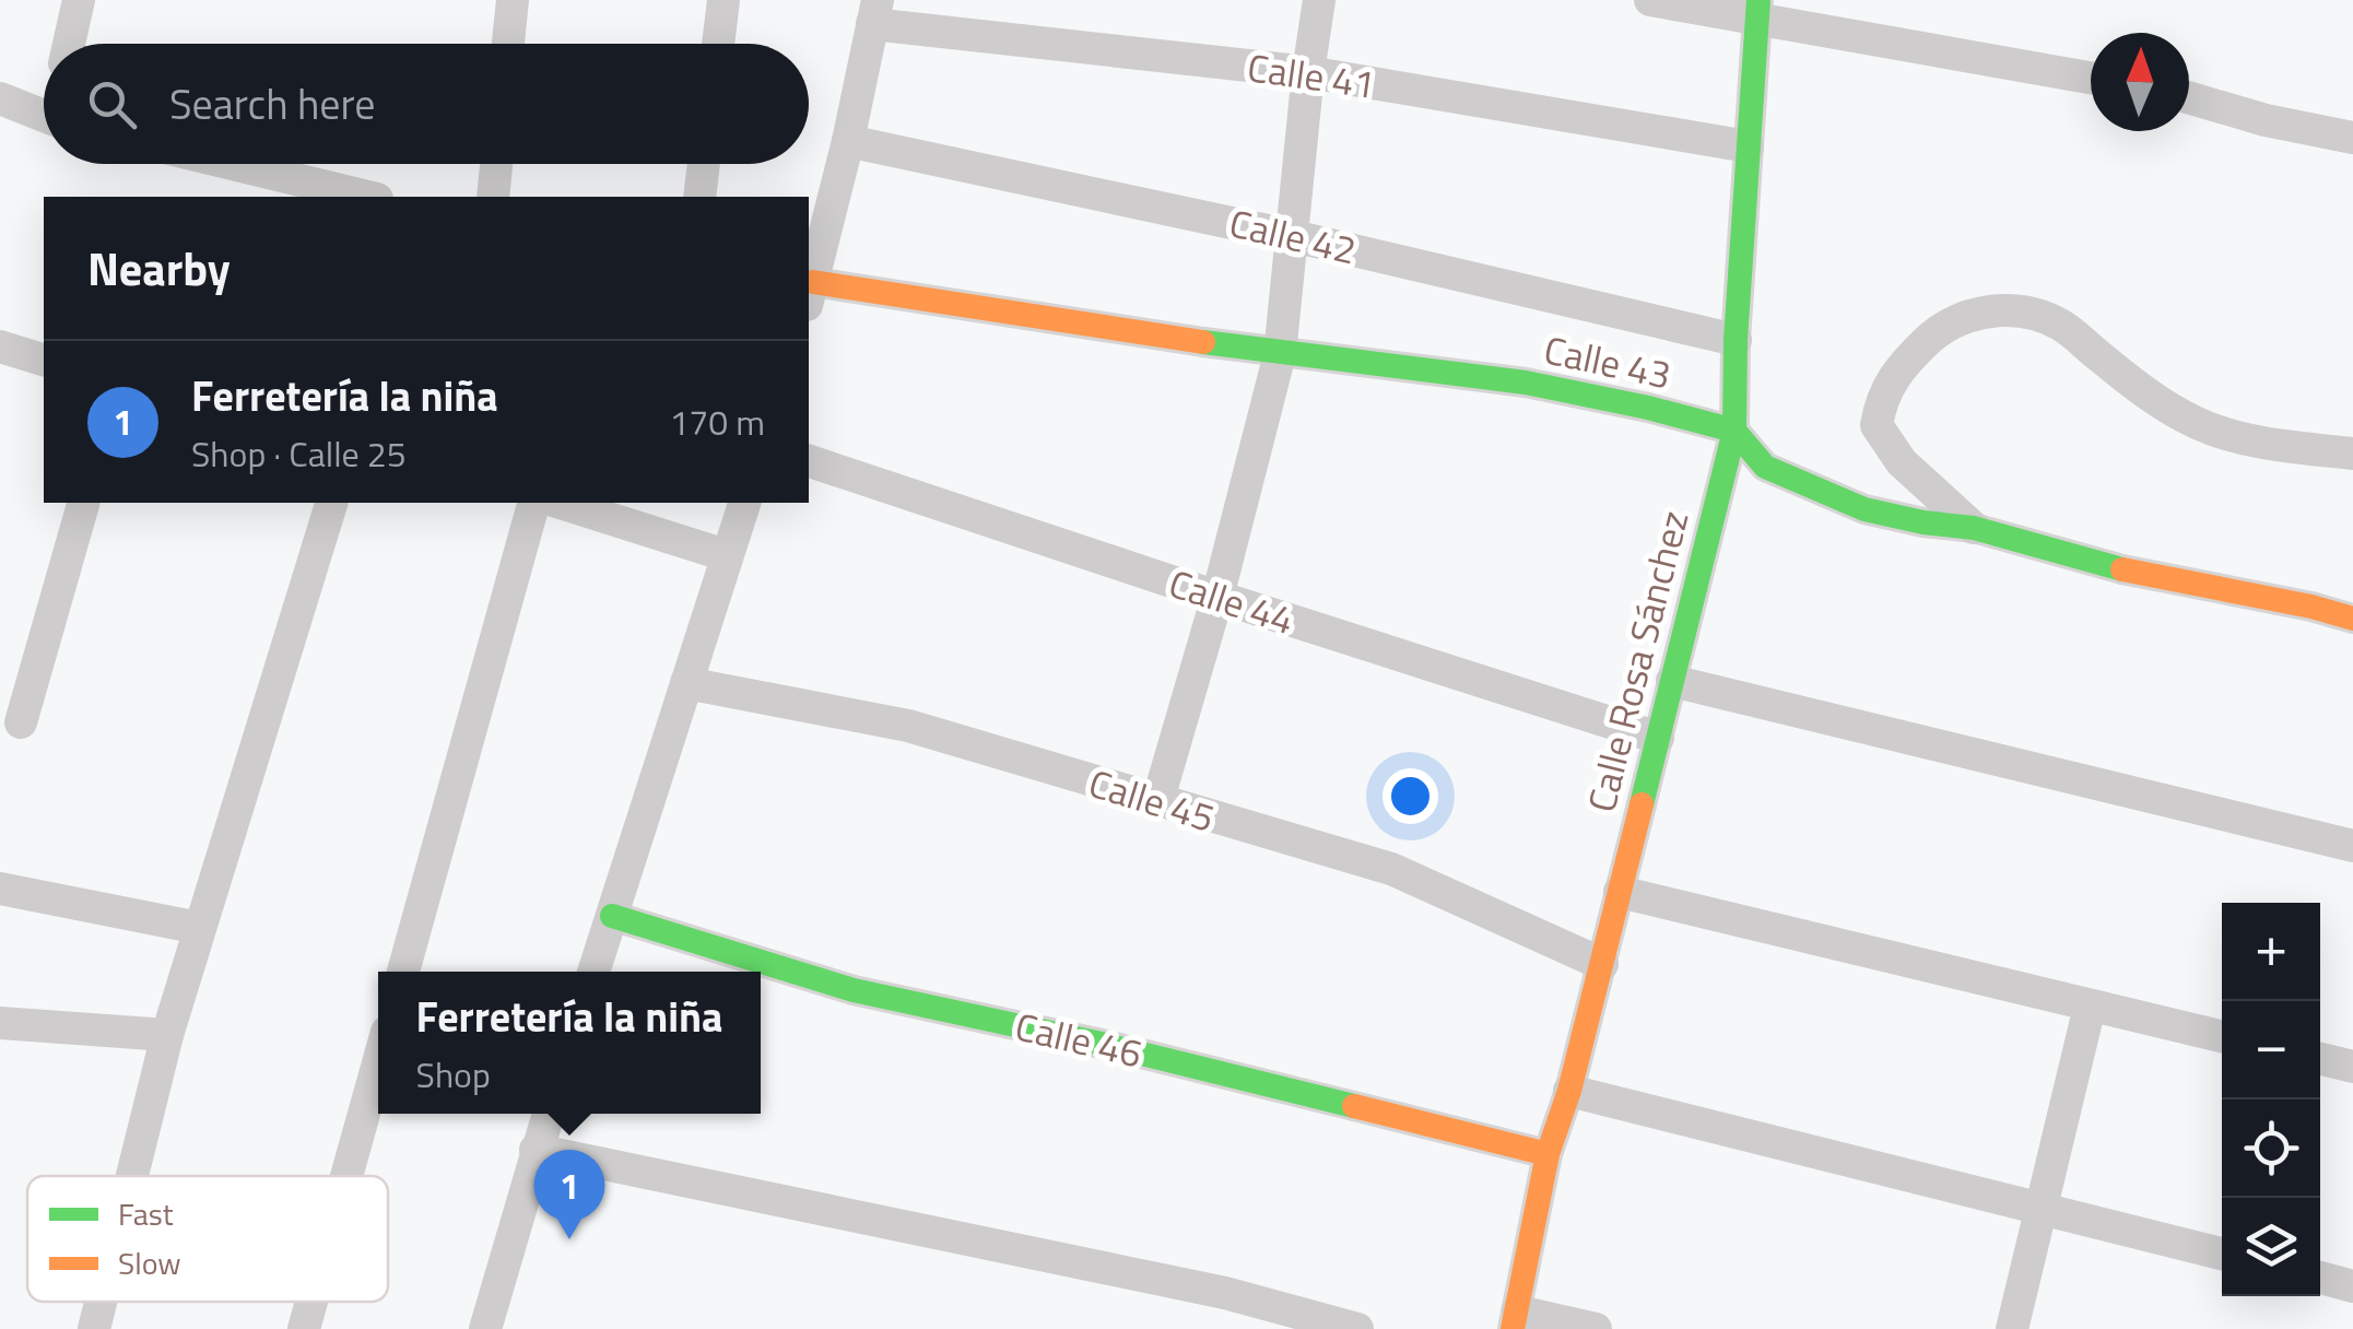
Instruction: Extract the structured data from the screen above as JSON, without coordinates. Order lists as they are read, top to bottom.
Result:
{
  "streets": {
    "street": [
      "Calle 41",
      "Calle 42",
      "Calle 43",
      "Calle 44",
      "Calle Rosa Sánchez",
      "Calle 45",
      "Calle 46"
    ]
  },
  "crossings": [
    ["Calle 41", "Calle Rosa Sánchez"],
    ["Calle 42", "Calle Rosa Sánchez"],
    ["Calle 43", "Calle Rosa Sánchez"],
    ["Calle 44", "Calle Rosa Sánchez"],
    ["Calle Rosa Sánchez", "Calle 45"],
    ["Calle Rosa Sánchez", "Calle 46"]
  ],
  "legend": ["Fast", "Slow"],
  "north": "top",
  "page": {
    "search": "Search here",
    "heading": "Nearby",
    "list": [
      {
        "mark": "1",
        "name": "Ferretería la niña",
        "note": "Shop · Calle 25",
        "value": "170 m"
      }
    ],
    "map_buttons": ["+", "−"],
    "popup": ["Ferretería la niña", "Shop"],
    "pins": "1"
  }
}
